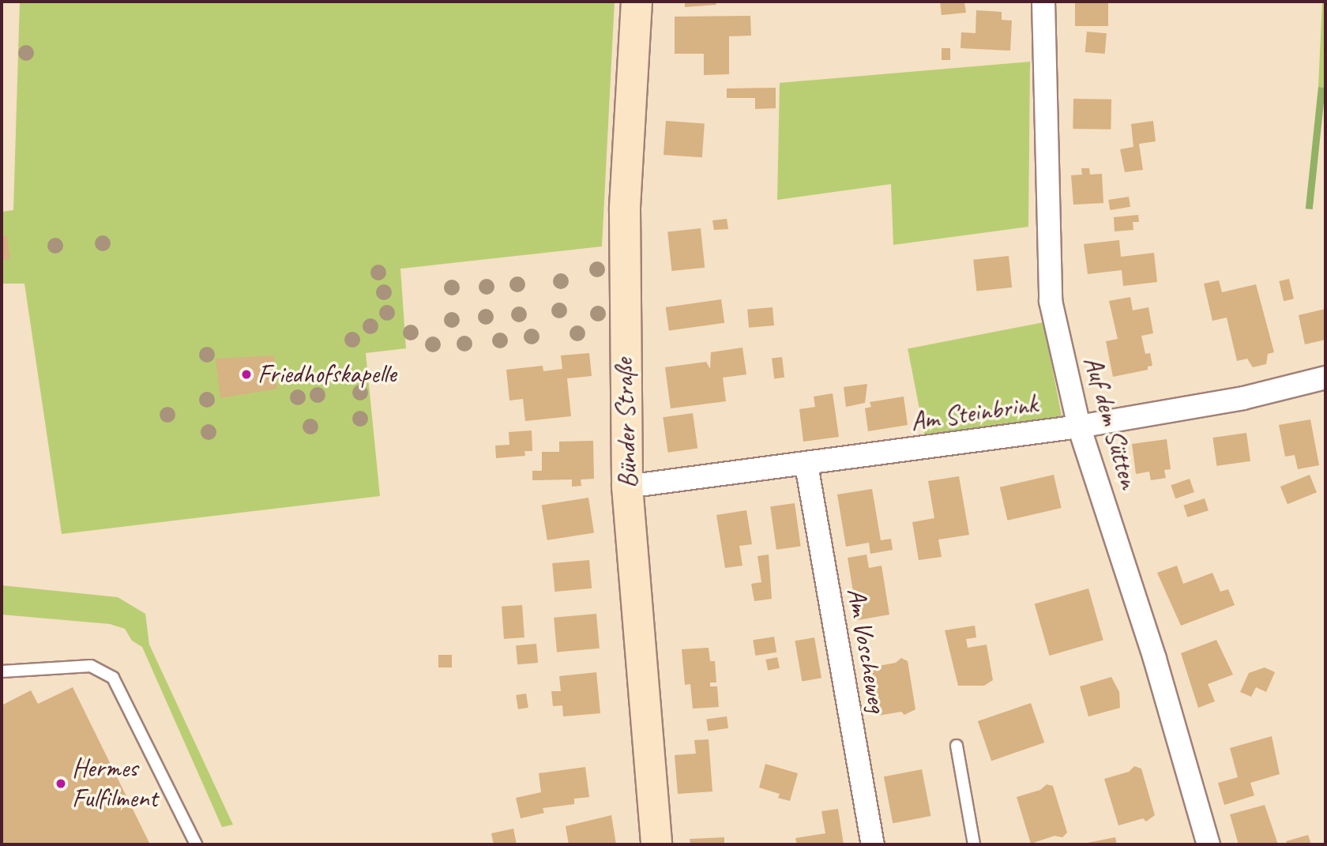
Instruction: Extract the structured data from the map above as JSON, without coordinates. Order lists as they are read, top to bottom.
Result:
{
  "streets": {
    "main road": ["Bünder Straße"],
    "street": ["Am Steinbrink", "Auf dem Sütten", "Am Voscheweg"]
  },
  "crossings": [
    ["Am Steinbrink", "Auf dem Sütten"],
    ["Am Steinbrink", "Bünder Straße"],
    ["Am Steinbrink", "Am Voscheweg"]
  ],
  "places": ["Friedhofskapelle", "Hermes Fulfilment"]
}
